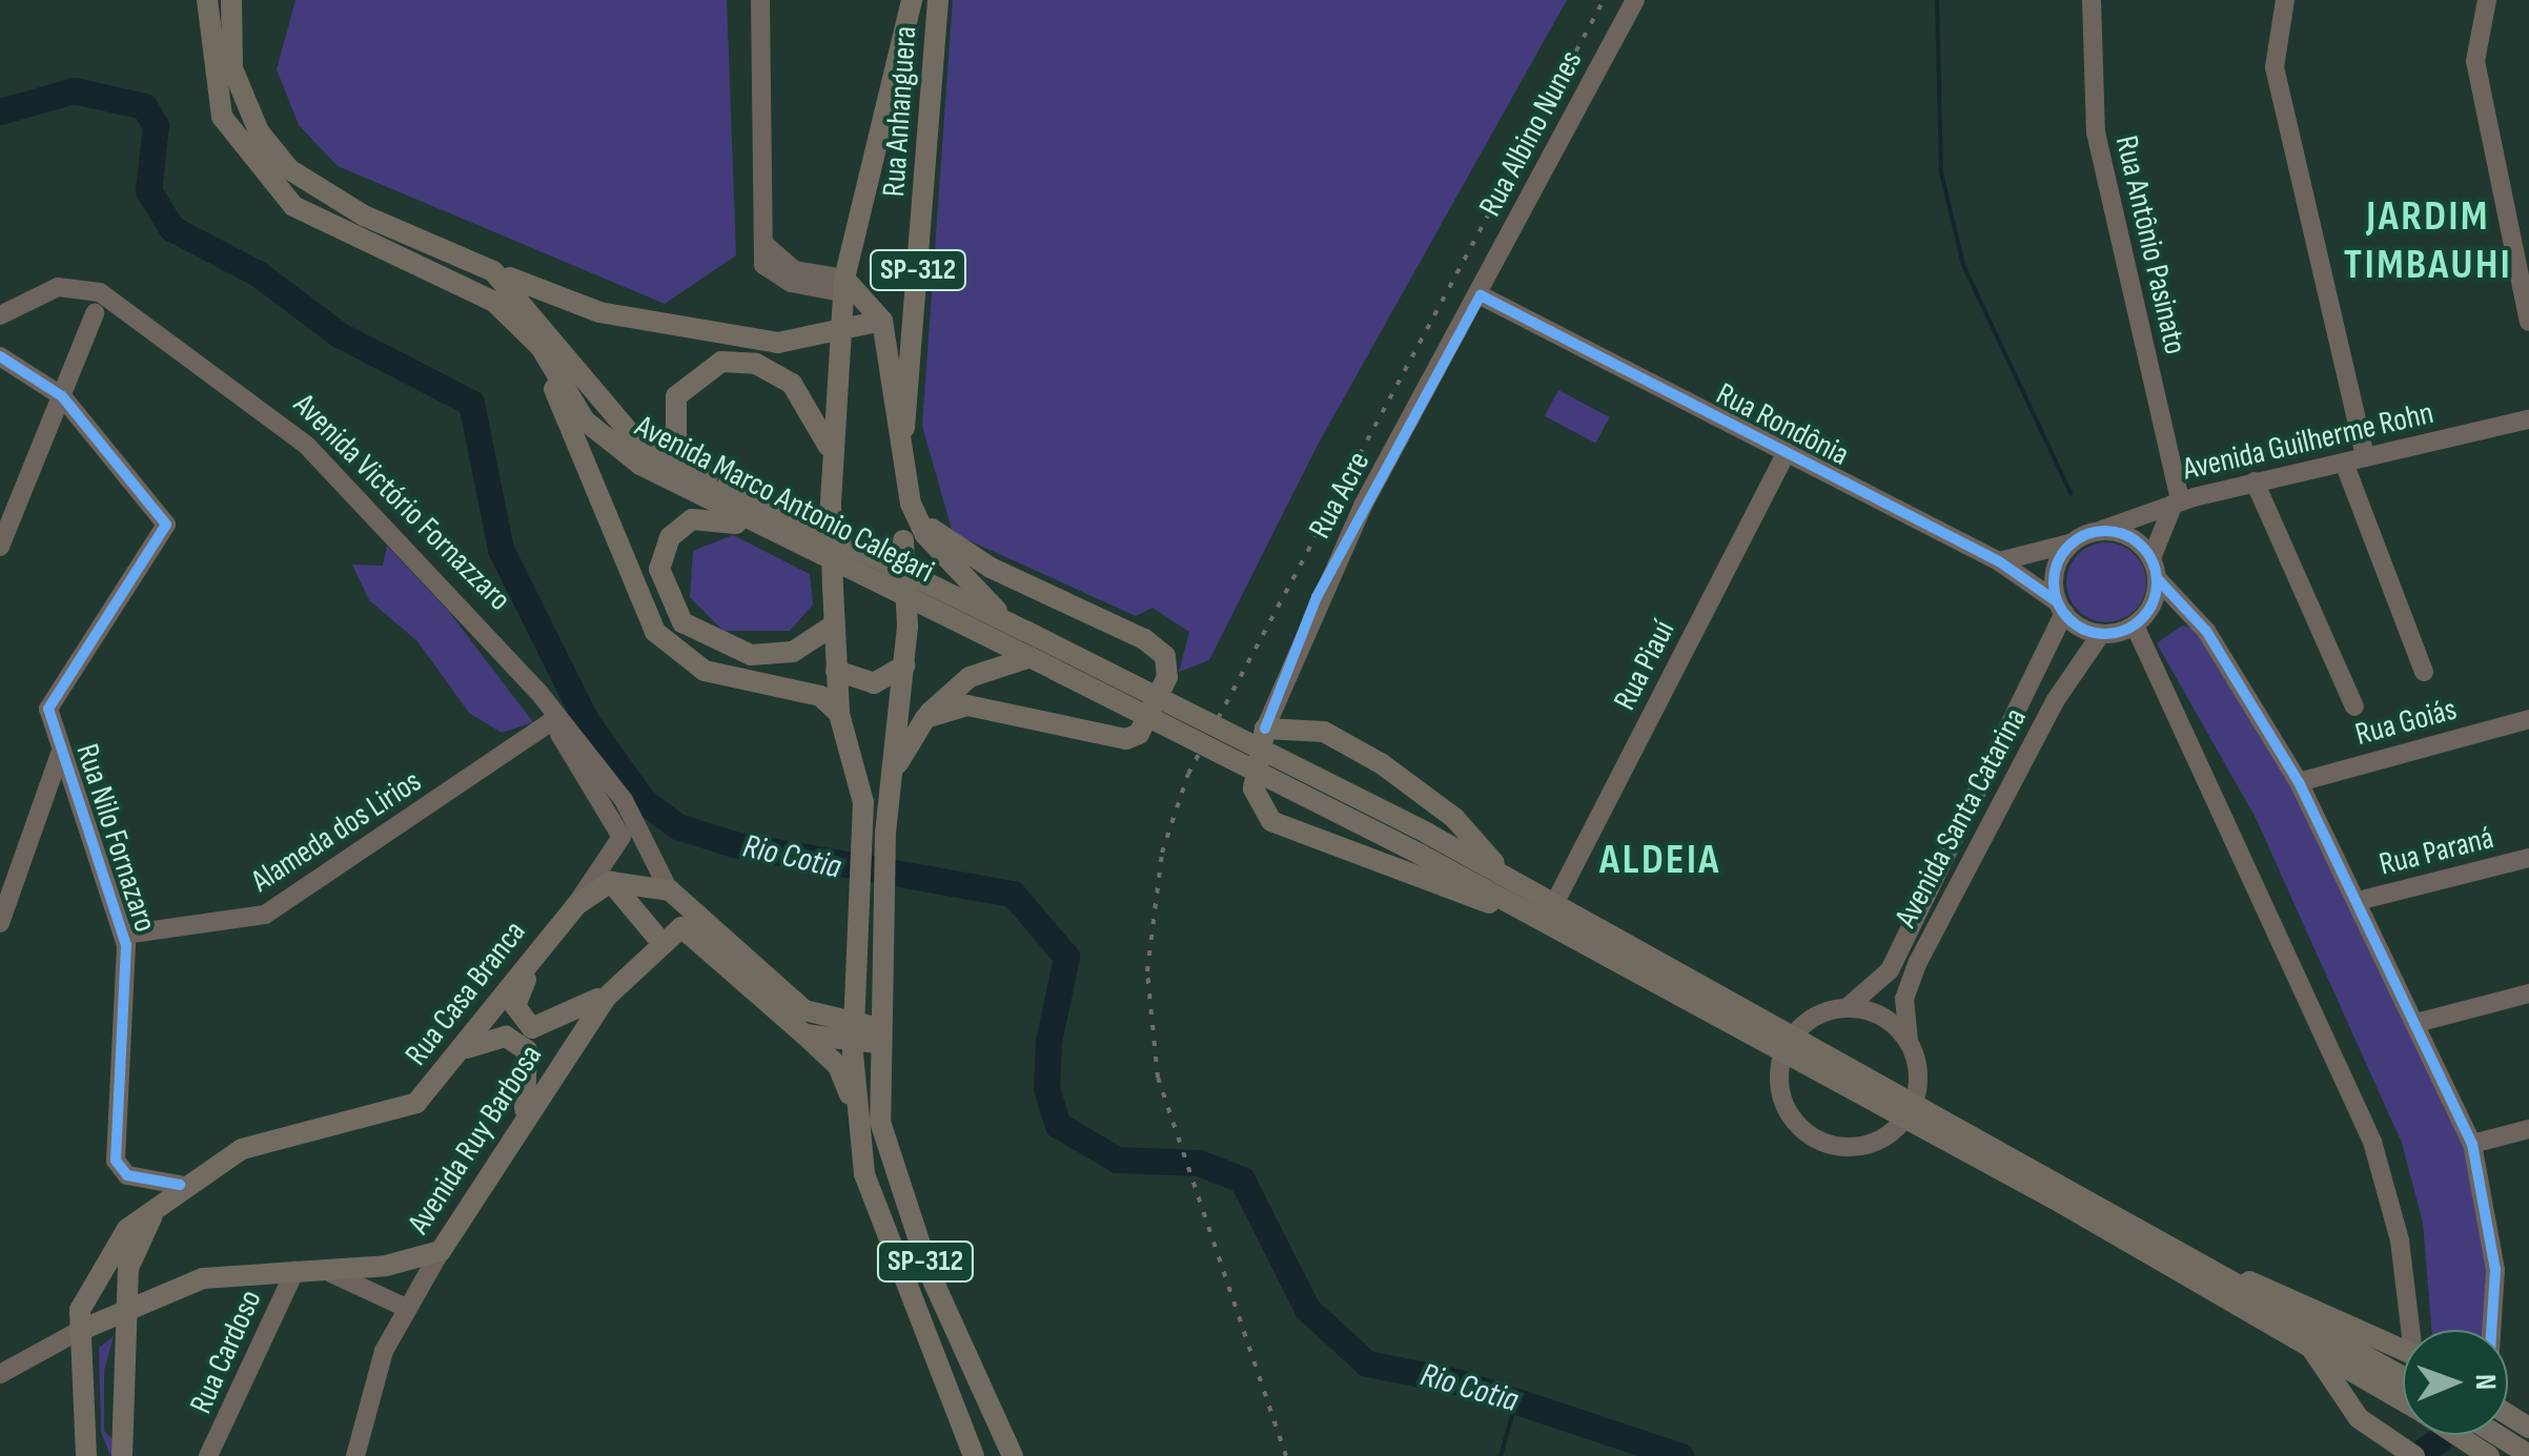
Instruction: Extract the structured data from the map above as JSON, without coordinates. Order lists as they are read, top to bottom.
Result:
{
  "streets": {
    "main road": [
      "Rua Anhanguera",
      "SP-312",
      "Avenida Marco Antonio Calegari",
      "Avenida Victório Fornazzaro",
      "Rua Casa Branca",
      "Avenida Ruy Barbosa"
    ],
    "street": [
      "Rua Albino Nunes",
      "Rua Antônio Pasinato",
      "Rua Rondônia",
      "Avenida Guilherme Rohn",
      "Rua Acre",
      "Rua Piauí",
      "Rua Goiás",
      "Avenida Santa Catarina",
      "Alameda dos Lirios",
      "Rua Nilo Fornazaro",
      "Rua Paraná",
      "Rua Cardoso"
    ]
  },
  "crossings": [
    ["Rua Anhanguera", "SP-312"],
    ["Rua Albino Nunes", "Rua Rondônia"],
    ["Rua Albino Nunes", "Rua Acre"],
    ["Rua Antônio Pasinato", "Avenida Guilherme Rohn"],
    ["SP-312", "Avenida Victório Fornazzaro"],
    ["Rua Rondônia", "Avenida Guilherme Rohn"],
    ["Rua Rondônia", "Rua Acre"],
    ["Rua Rondônia", "Rua Piauí"],
    ["Rua Rondônia", "Avenida Santa Catarina"],
    ["Avenida Guilherme Rohn", "Avenida Santa Catarina"],
    ["Avenida Marco Antonio Calegari", "Rua Piauí"],
    ["Avenida Marco Antonio Calegari", "Avenida Santa Catarina"],
    ["Avenida Victório Fornazzaro", "Alameda dos Lirios"],
    ["Avenida Victório Fornazzaro", "Avenida Ruy Barbosa"],
    ["Alameda dos Lirios", "Rua Nilo Fornazaro"],
    ["Rua Nilo Fornazaro", "Rua Casa Branca"]
  ],
  "districts": ["JARDIM TIMBAUHI", "ALDEIA"],
  "water": ["Rio Cotia"],
  "north": "right"
}
